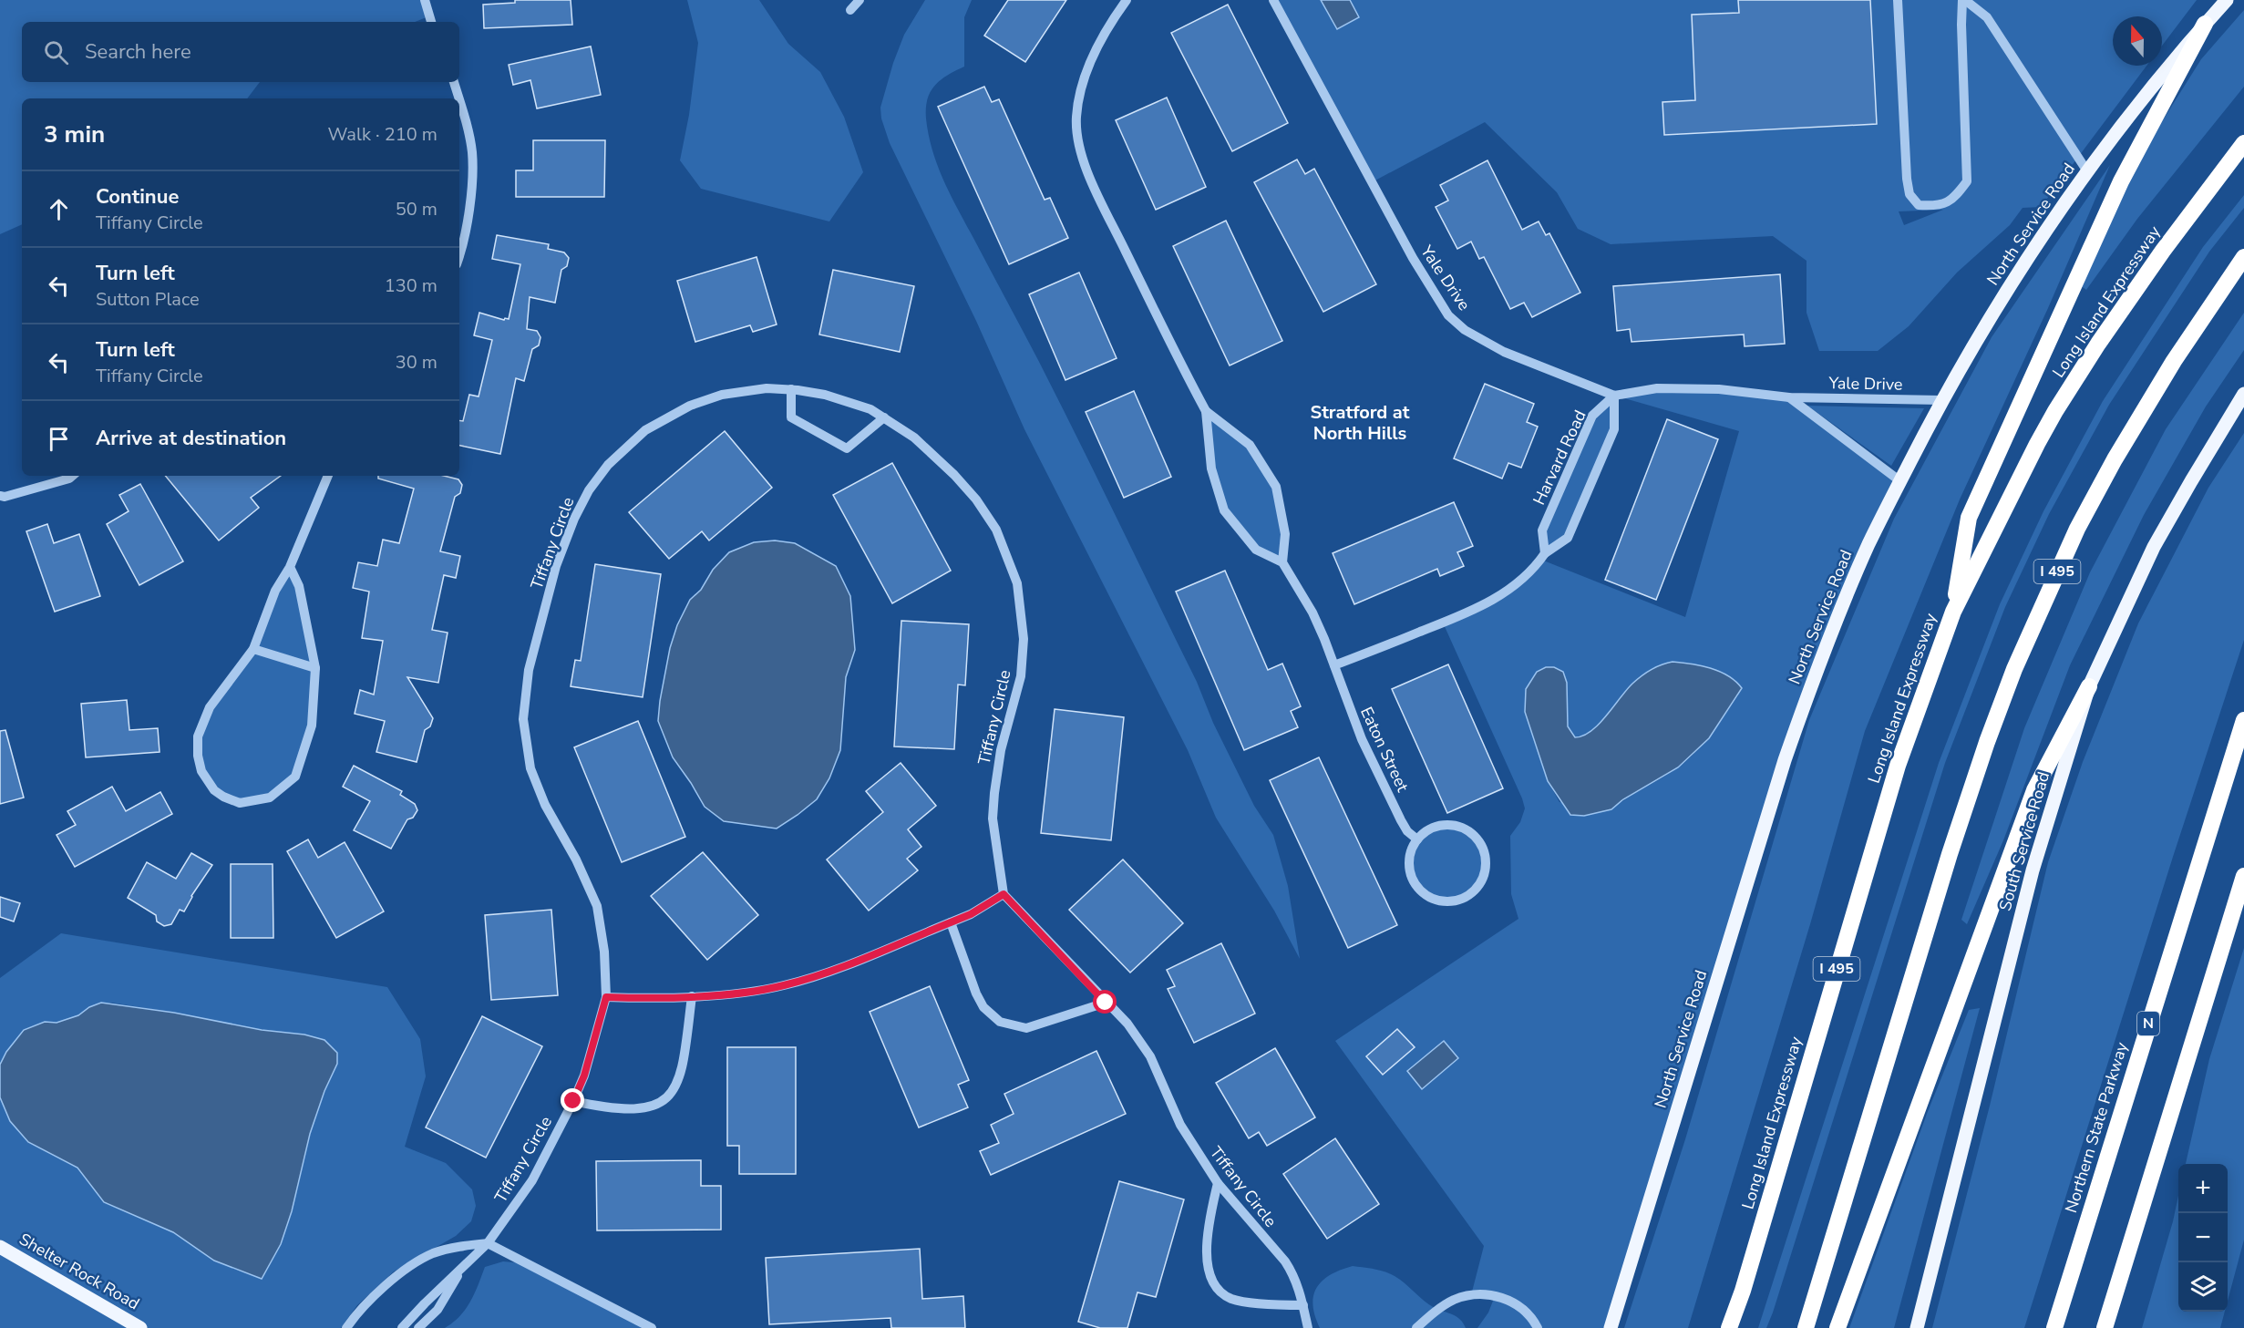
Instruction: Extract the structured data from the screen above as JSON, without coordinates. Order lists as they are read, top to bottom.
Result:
{
  "streets": {
    "highway": [
      "Long Island Expressway",
      "I 495",
      "N",
      "Northern State Parkway"
    ],
    "main road": ["North Service Road", "South Service Road", "Shelter Rock Road"],
    "street": [
      "Yale Drive",
      "Harvard Road",
      "Tiffany Circle",
      "Eaton Street"
    ]
  },
  "crossings": [
    ["North Service Road", "Yale Drive"],
    ["Yale Drive", "Harvard Road"],
    ["Harvard Road", "Eaton Street"]
  ],
  "districts": ["Stratford at North Hills"],
  "north": "top",
  "page": {
    "search": "Search here",
    "heading": ["3 min", "Walk · 210 m"],
    "list": [
      ["Continue", "Tiffany Circle", "50 m"],
      ["Turn left", "Sutton Place", "130 m"],
      ["Turn left", "Tiffany Circle", "30 m"],
      "Arrive at destination"
    ],
    "map_buttons": ["+", "−"]
  }
}
